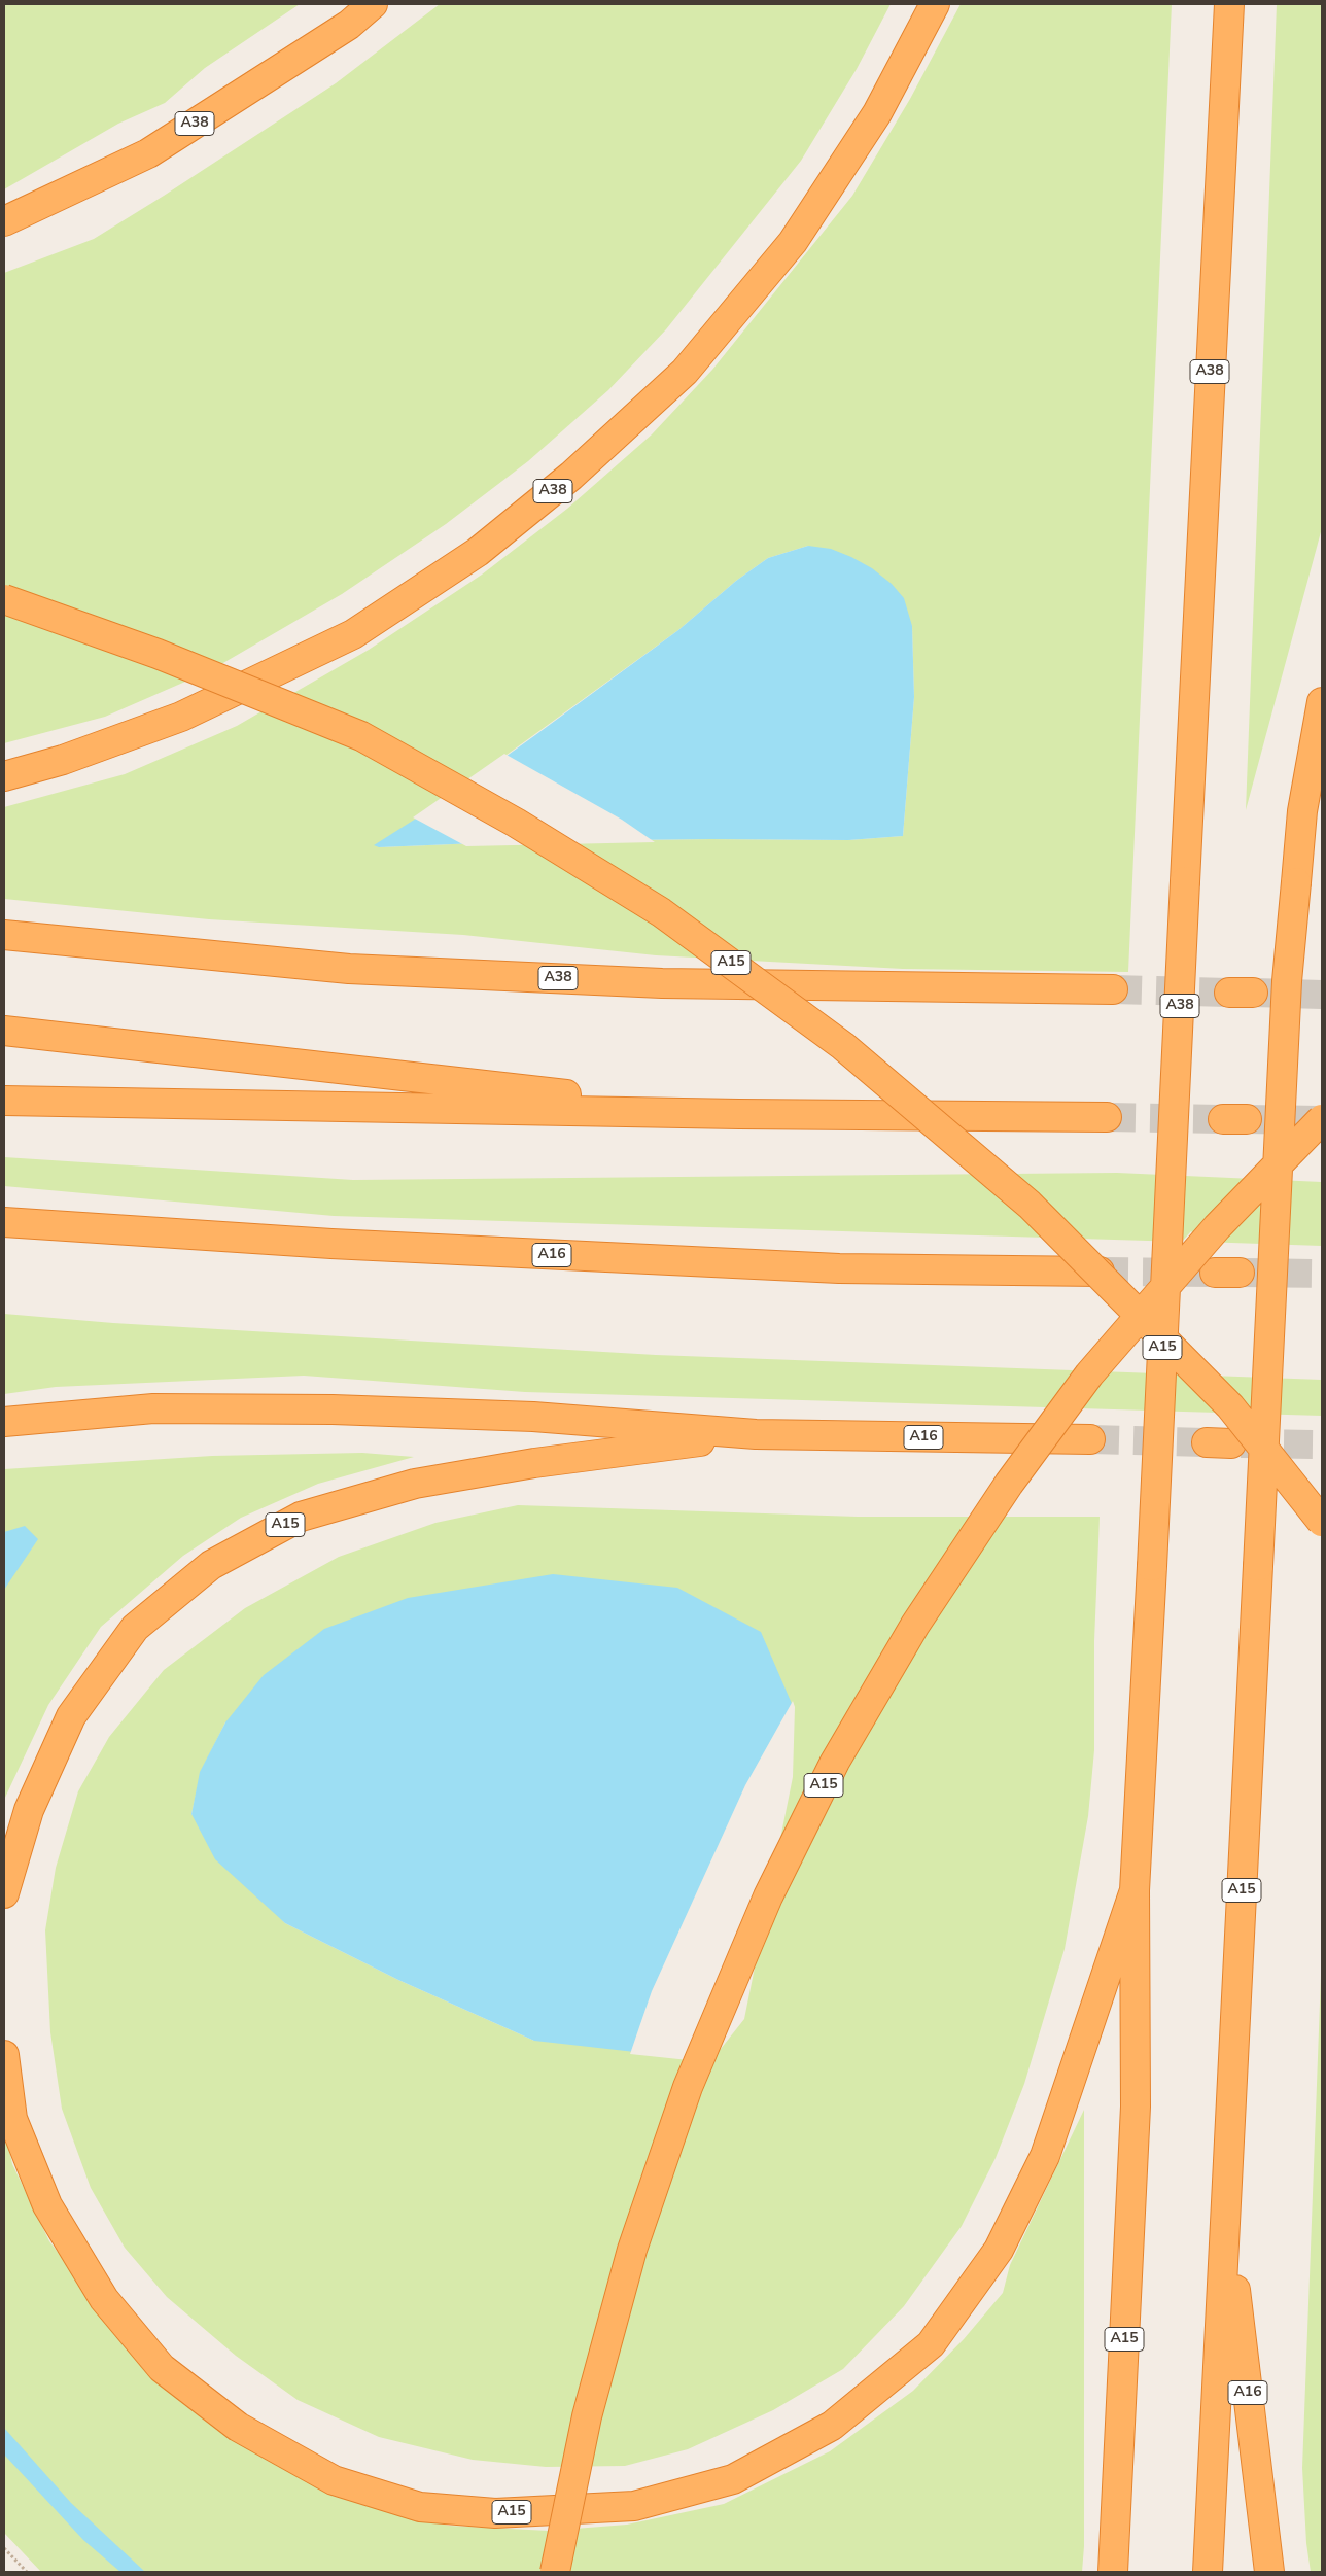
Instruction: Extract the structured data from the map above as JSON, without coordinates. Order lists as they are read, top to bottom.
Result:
{
  "streets": {
    "highway": ["A38", "A15", "A16"]
  },
  "crossings": [
    ["A38", "A15"],
    ["A15", "A16"]
  ]
}
